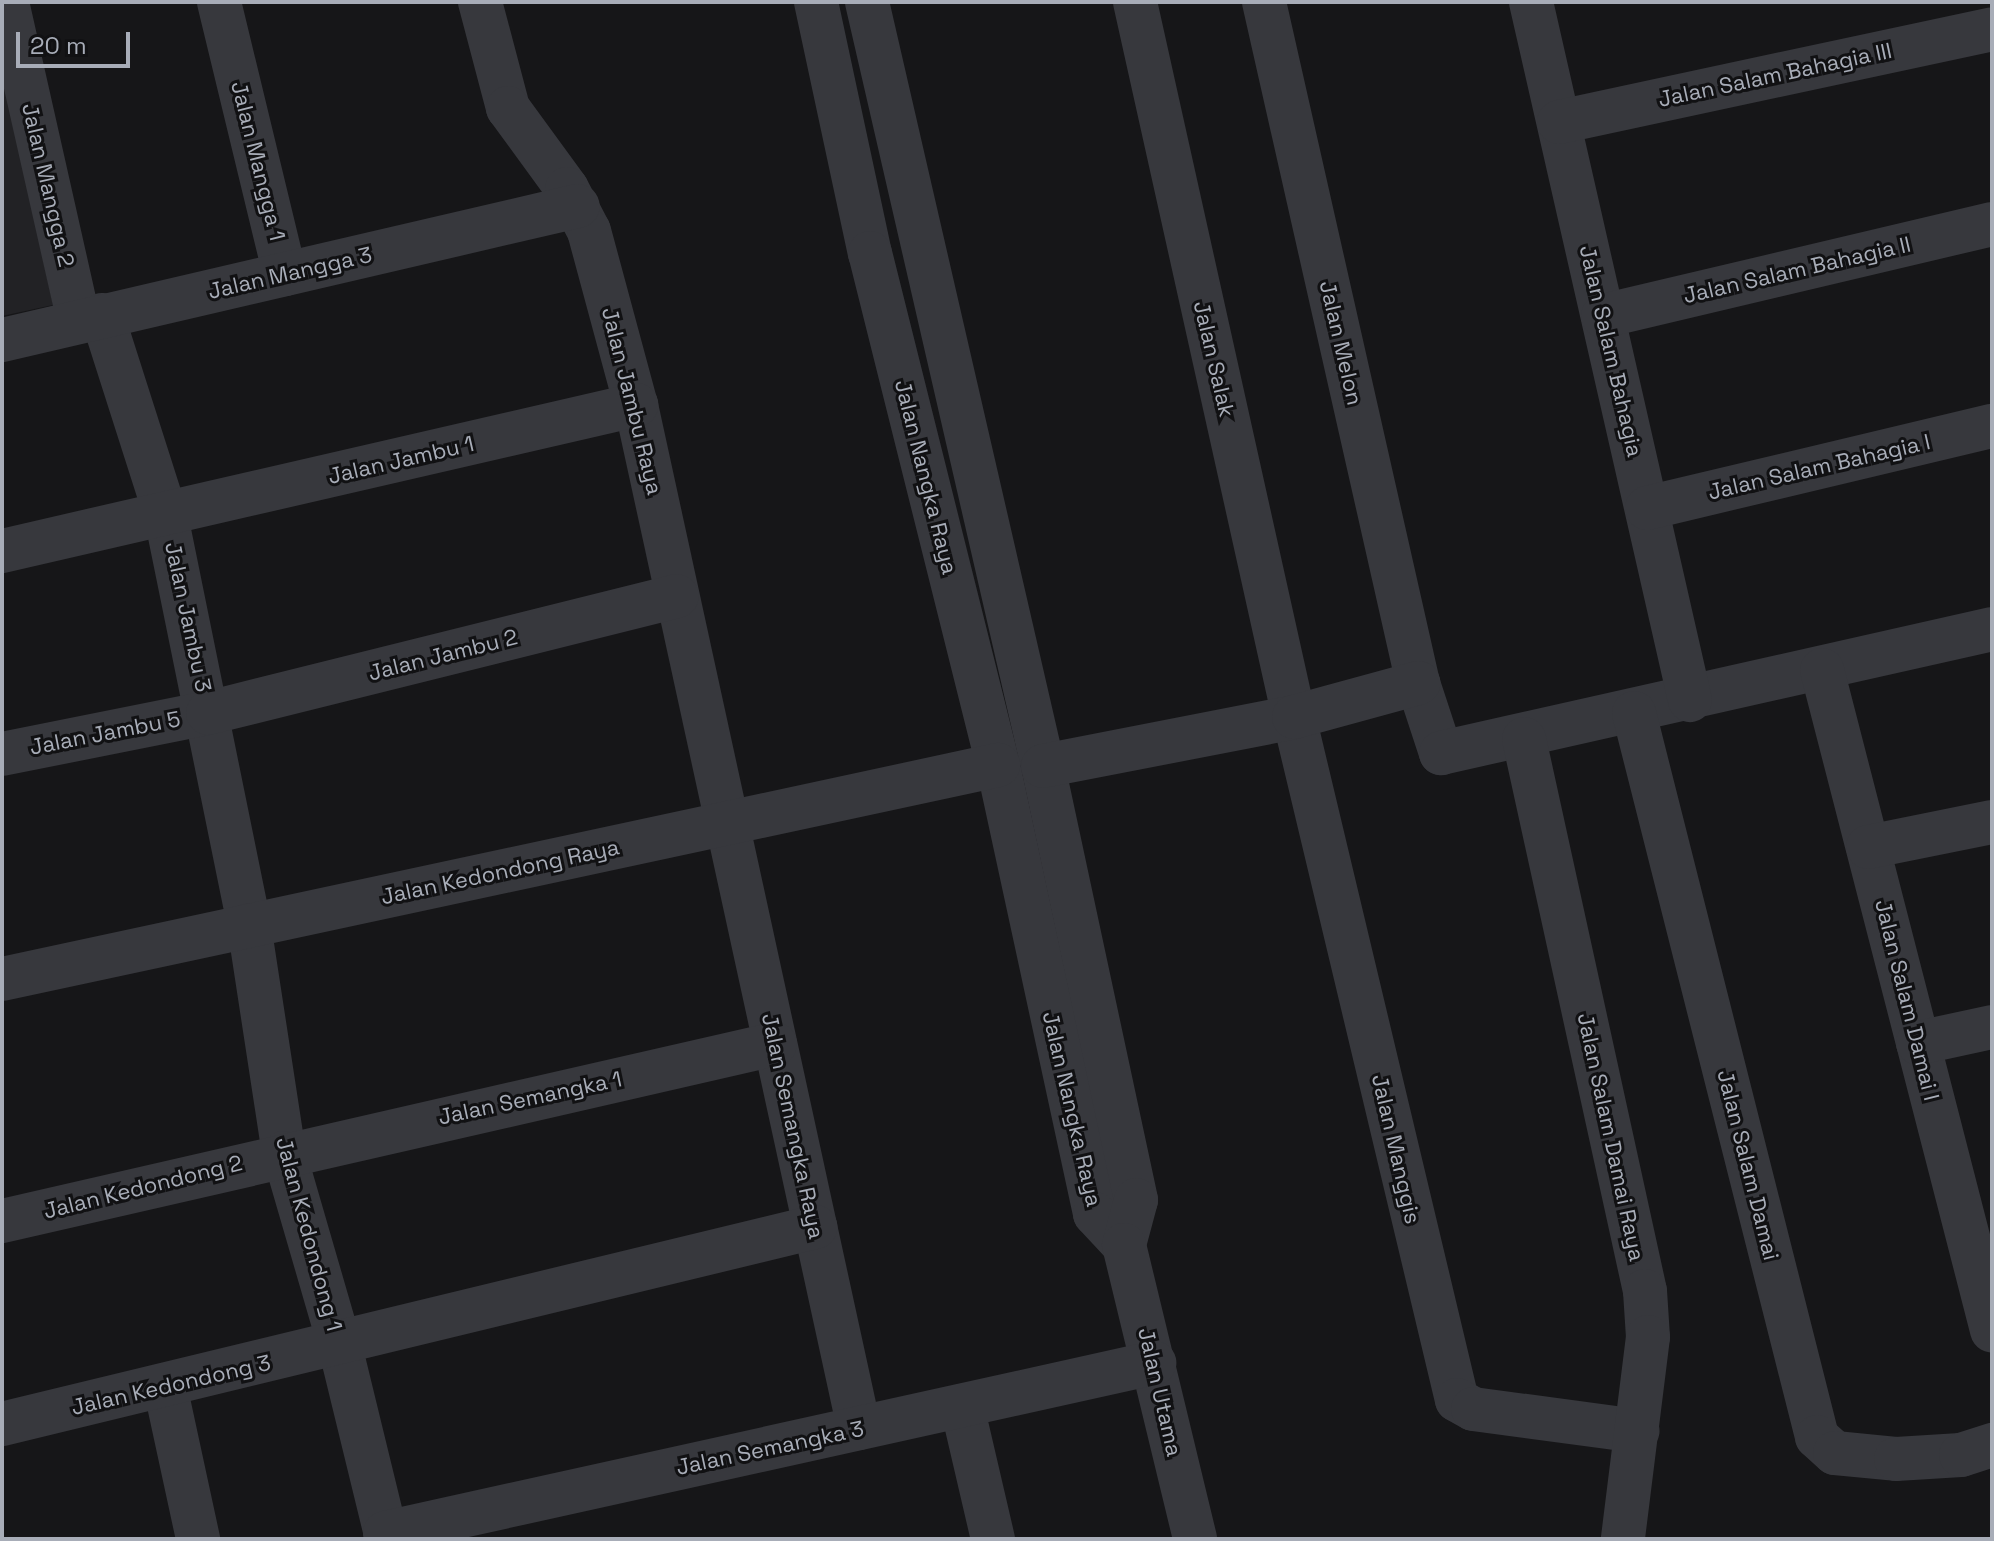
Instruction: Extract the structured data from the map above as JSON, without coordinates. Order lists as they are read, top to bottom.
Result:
{
  "streets": {
    "street": [
      "Jalan Salam Bahagia III",
      "Jalan Mangga 1",
      "Jalan Mangga 2",
      "Jalan Salam Bahagia II",
      "Jalan Mangga 3",
      "Jalan Melon",
      "Jalan Salam Bahagia",
      "Jalan Salak",
      "Jalan Jambu Raya",
      "Jalan Jambu 1",
      "Jalan Salam Bahagia I",
      "Jalan Nangka Raya",
      "Jalan Jambu 3",
      "Jalan Jambu 2",
      "Jalan Jambu 5",
      "Jalan Kedondong Raya",
      "Jalan Salam Damai I",
      "Jalan Semangka 1",
      "Jalan Semangka Raya",
      "Jalan Salam Damai Raya",
      "Jalan Manggis",
      "Jalan Salam Damai",
      "Jalan Kedondong 2",
      "Jalan Kedondong 1",
      "Jalan Kedondong 3",
      "Jalan Utama",
      "Jalan Semangka 3"
    ]
  },
  "crossings": [
    ["Jalan Salam Bahagia III", "Jalan Salam Bahagia"],
    ["Jalan Mangga 1", "Jalan Mangga 3"],
    ["Jalan Mangga 2", "Jalan Mangga 3"],
    ["Jalan Mangga 2", "Jalan Jambu 3"],
    ["Jalan Salam Bahagia II", "Jalan Salam Bahagia"],
    ["Jalan Mangga 3", "Jalan Jambu Raya"],
    ["Jalan Mangga 3", "Jalan Jambu 3"],
    ["Jalan Salam Bahagia", "Jalan Salam Bahagia I"],
    ["Jalan Salak", "Jalan Manggis"],
    ["Jalan Jambu Raya", "Jalan Jambu 1"],
    ["Jalan Jambu Raya", "Jalan Jambu 2"],
    ["Jalan Jambu Raya", "Jalan Kedondong Raya"],
    ["Jalan Jambu Raya", "Jalan Semangka Raya"],
    ["Jalan Jambu 1", "Jalan Jambu 3"],
    ["Jalan Nangka Raya", "Jalan Kedondong Raya"],
    ["Jalan Nangka Raya", "Jalan Utama"],
    ["Jalan Jambu 3", "Jalan Jambu 2"],
    ["Jalan Jambu 3", "Jalan Jambu 5"],
    ["Jalan Jambu 3", "Jalan Kedondong Raya"],
    ["Jalan Jambu 3", "Jalan Kedondong 1"],
    ["Jalan Jambu 2", "Jalan Jambu 5"],
    ["Jalan Kedondong Raya", "Jalan Semangka Raya"],
    ["Jalan Kedondong Raya", "Jalan Kedondong 1"],
    ["Jalan Semangka 1", "Jalan Semangka Raya"],
    ["Jalan Semangka 1", "Jalan Kedondong 2"],
    ["Jalan Semangka 1", "Jalan Kedondong 1"],
    ["Jalan Semangka Raya", "Jalan Kedondong 3"],
    ["Jalan Semangka Raya", "Jalan Semangka 3"],
    ["Jalan Salam Damai Raya", "Jalan Manggis"],
    ["Jalan Kedondong 2", "Jalan Kedondong 1"],
    ["Jalan Kedondong 1", "Jalan Kedondong 3"],
    ["Jalan Kedondong 1", "Jalan Semangka 3"],
    ["Jalan Utama", "Jalan Semangka 3"]
  ],
  "scale_bar": "20 m"
}
